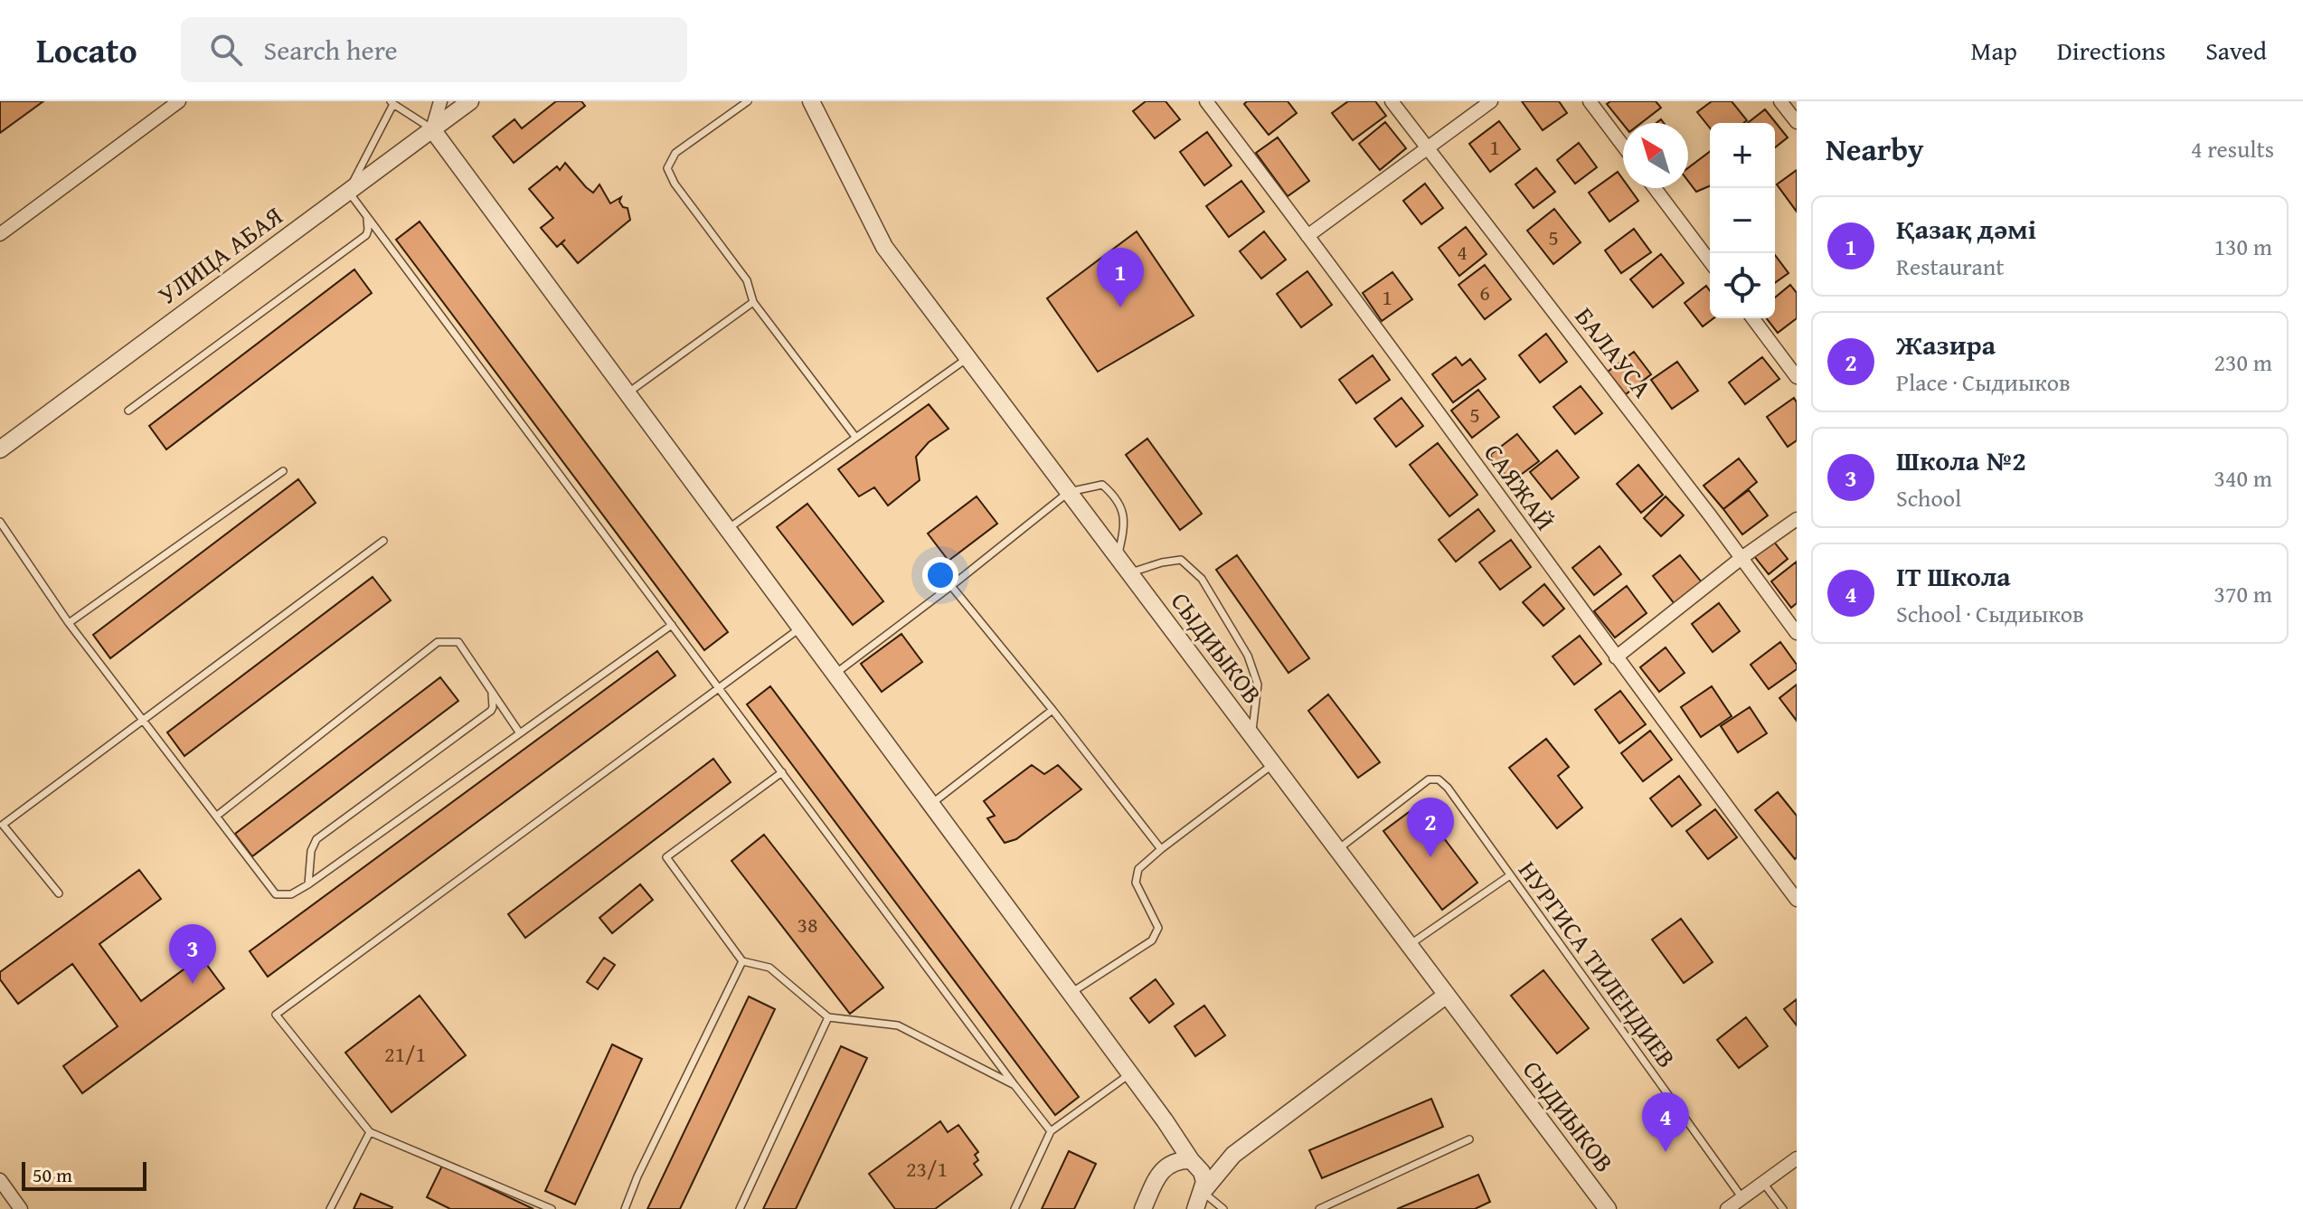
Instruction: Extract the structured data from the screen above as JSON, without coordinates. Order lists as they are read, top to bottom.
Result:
{
  "streets": {
    "street": [
      "УЛИЦА АБАЯ",
      "БАЛАУСА",
      "САЯЖАЙ",
      "СЫДИЫКОВ"
    ],
    "lane": ["НУРГИСА ТИЛЕНДИЕВ"]
  },
  "crossings": [
    ["СЫДИЫКОВ", "НУРГИСА ТИЛЕНДИЕВ"]
  ],
  "house_numbers": [
    "1",
    "5",
    "4",
    "6",
    "1",
    "5",
    "38",
    "21/1",
    "23/1"
  ],
  "scale_bar": "50 m",
  "north": "top left",
  "page": {
    "header": "Locato",
    "search": "Search here",
    "nav": ["Map", "Directions", "Saved"],
    "heading": ["Nearby", "4 results"],
    "map_buttons": ["+", "−"],
    "list": [
      {
        "mark": "1",
        "name": "Қазақ дәмі",
        "note": "Restaurant",
        "value": "130 m"
      },
      {
        "mark": "2",
        "name": "Жазира",
        "note": "Place · Сыдиыков",
        "value": "230 m"
      },
      {
        "mark": "3",
        "name": "Школа №2",
        "note": "School",
        "value": "340 m"
      },
      {
        "mark": "4",
        "name": "IT Школа",
        "note": "School · Сыдиыков",
        "value": "370 m"
      }
    ],
    "pins": [
      "1",
      "2",
      "3",
      "4"
    ],
    "scale": "50 m"
  }
}
